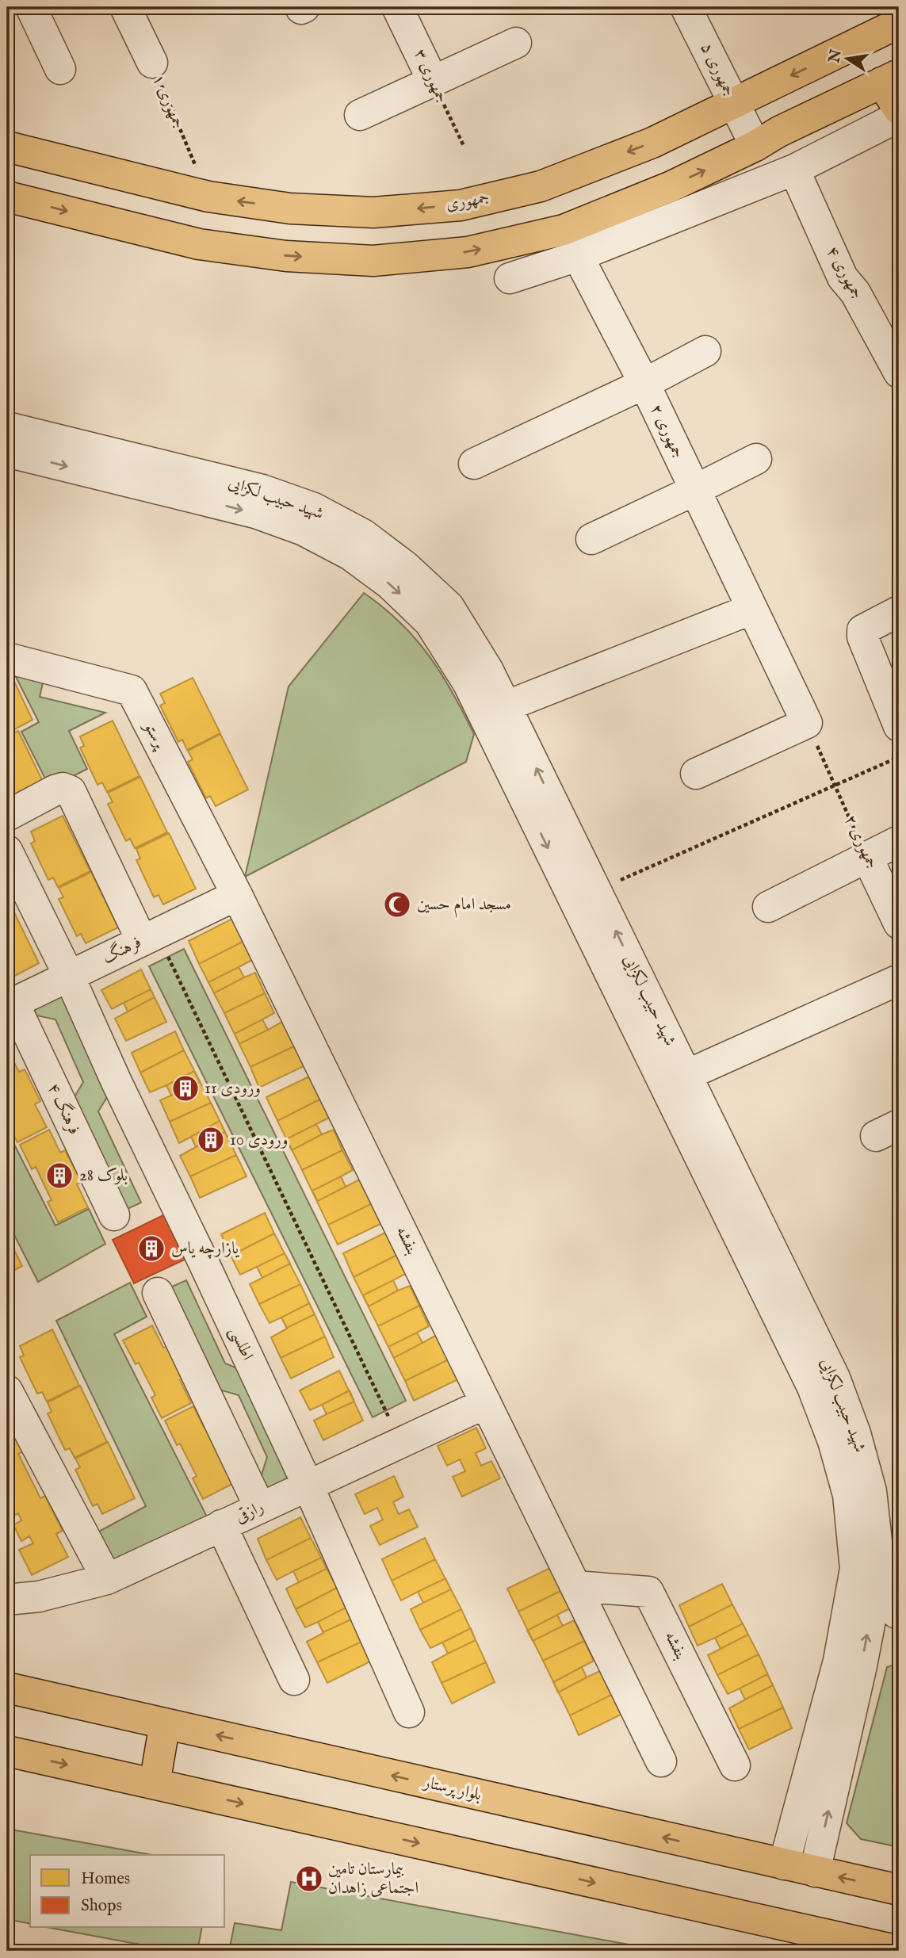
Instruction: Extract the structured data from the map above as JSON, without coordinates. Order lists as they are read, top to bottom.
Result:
{
  "streets": {
    "main road": ["جمهوری", "بلوار پرستار"],
    "street": [
      "جمهوری ۵",
      "جمهوری ۳",
      "جمهوری ۱",
      "جمهوری ۴",
      "جمهوری ۲",
      "شهید حبیب لکزایی",
      "پرستو",
      "فرهنگ",
      "فرهنگ ۴",
      "بنفشه",
      "اطلسی",
      "رازقی"
    ]
  },
  "crossings": [
    ["جمهوری ۵", "جمهوری"],
    ["جمهوری ۱", "جمهوری"],
    ["شهید حبیب لکزایی", "بلوار پرستار"],
    ["پرستو", "فرهنگ"],
    ["پرستو", "بنفشه"],
    ["فرهنگ", "فرهنگ ۴"],
    ["فرهنگ", "بنفشه"],
    ["فرهنگ", "اطلسی"],
    ["بنفشه", "رازقی"],
    ["اطلسی", "رازقی"]
  ],
  "places": {
    "mosque": ["مسجد امام حسین"],
    "building": [
      "ورودی 11",
      "ورودی 10",
      "بلوک 28",
      "یازارچه یاس"
    ],
    "hospital": ["بیمارستان تامین اجتماعی زاهدان"]
  },
  "legend": ["Homes", "Shops"],
  "north": "left"
}
